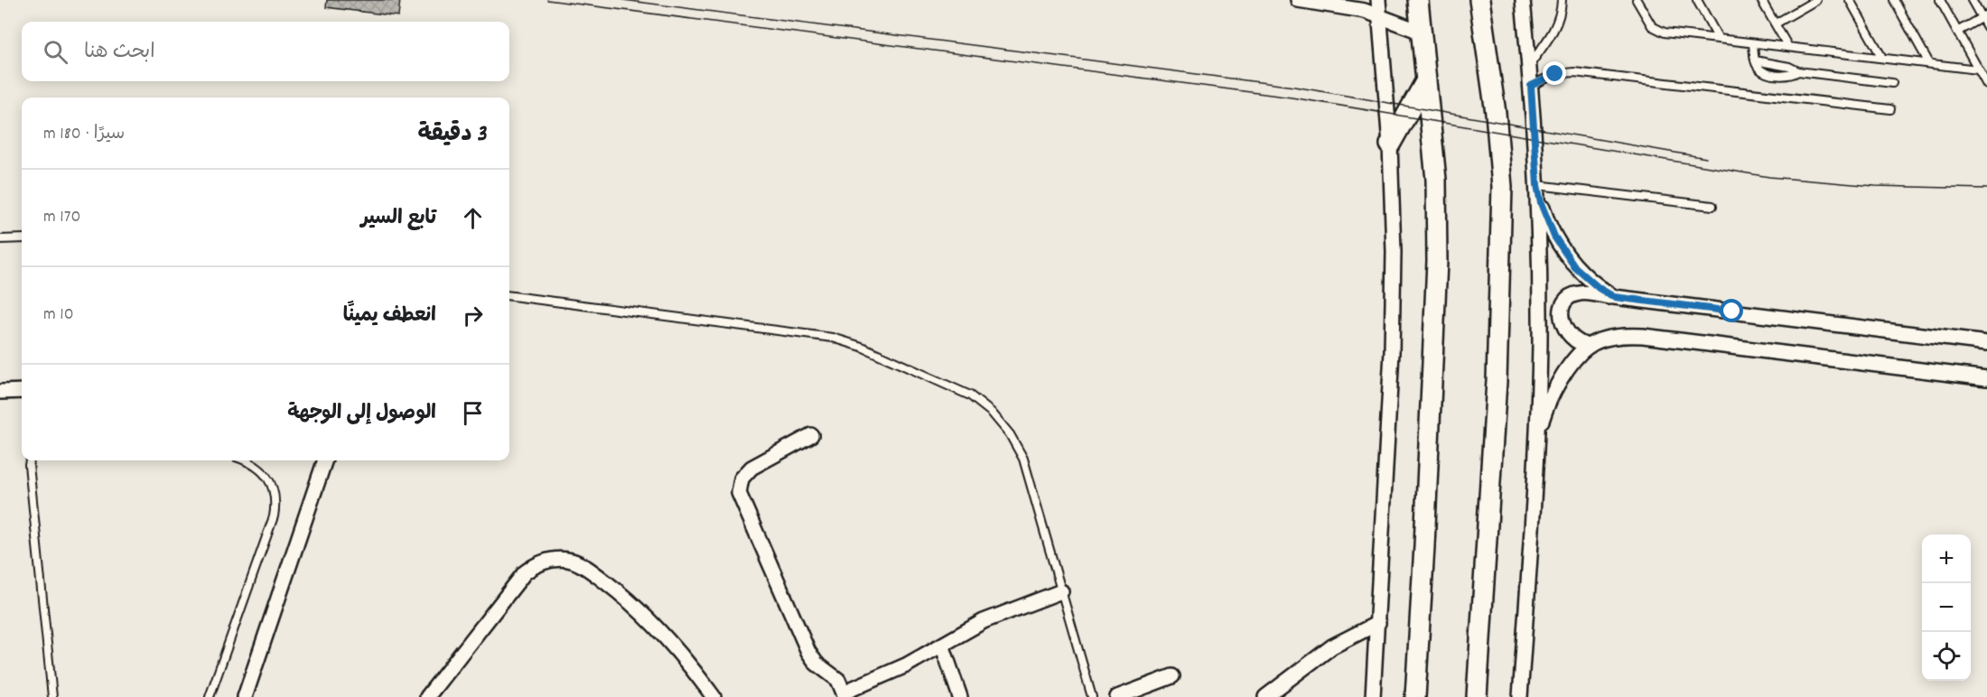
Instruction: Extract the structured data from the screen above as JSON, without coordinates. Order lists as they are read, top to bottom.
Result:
{
  "page": {
    "search": "ابحث هنا",
    "heading": ["3 دقيقة", "سيرًا · 180 m"],
    "list": [
      ["تابع السير", "170 m"],
      ["انعطف يمينًا", "10 m"],
      "الوصول إلى الوجهة"
    ],
    "map_buttons": ["+", "−"]
  }
}
